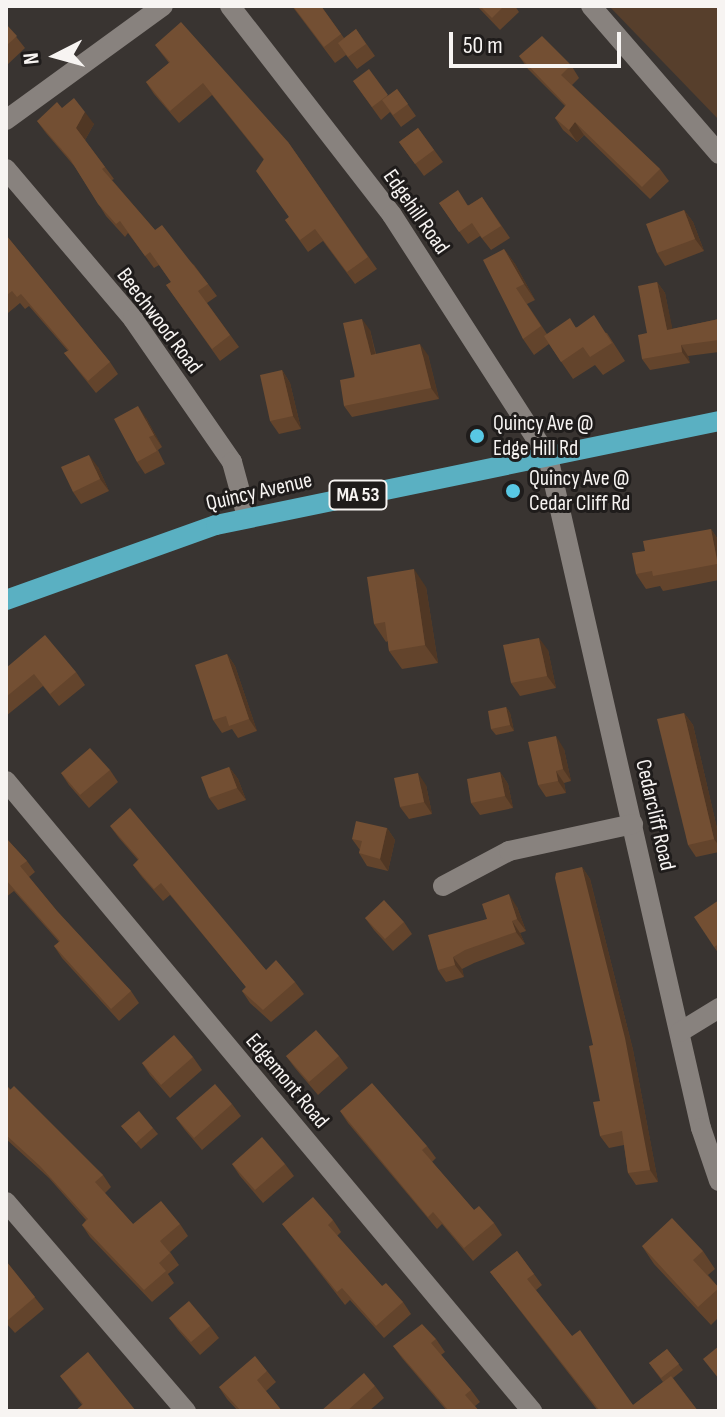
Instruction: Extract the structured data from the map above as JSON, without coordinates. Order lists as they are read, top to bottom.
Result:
{
  "streets": {
    "main road": ["Quincy Avenue", "MA 53"],
    "street": [
      "Edgehill Road",
      "Beechwood Road",
      "Cedarcliff Road",
      "Edgemont Road"
    ]
  },
  "crossings": [
    ["Edgehill Road", "Quincy Avenue"],
    ["Edgehill Road", "Cedarcliff Road"],
    ["Beechwood Road", "Quincy Avenue"],
    ["Quincy Avenue", "Cedarcliff Road"]
  ],
  "places": ["Quincy Ave @ Edge Hill Rd", "Quincy Ave @ Cedar Cliff Rd"],
  "scale_bar": "50 m",
  "north": "left"
}
